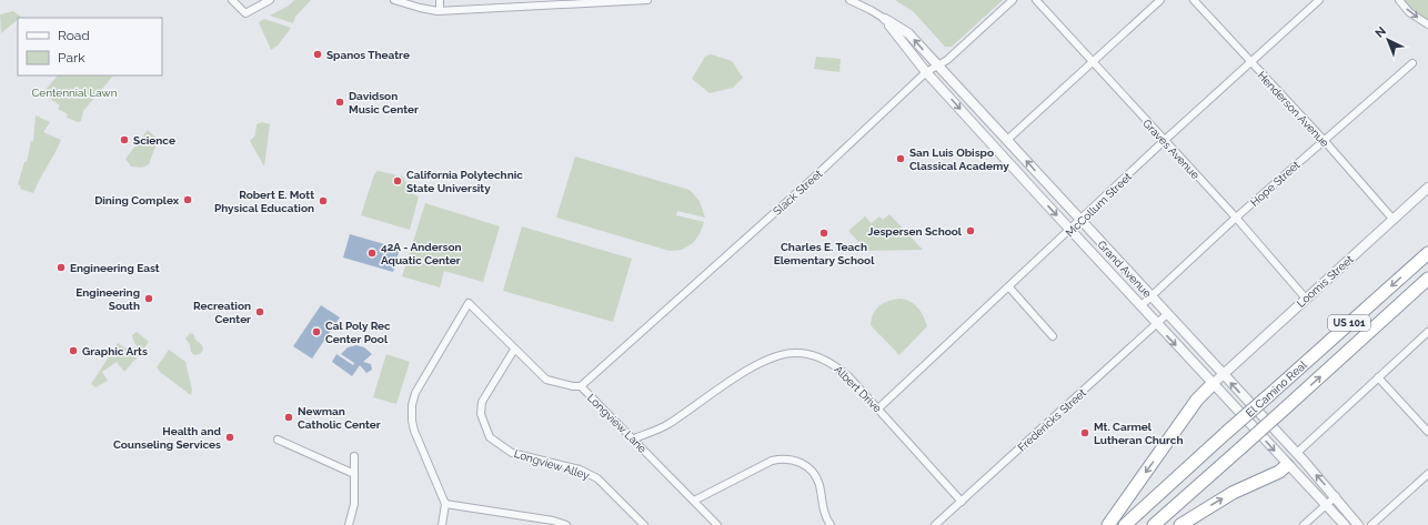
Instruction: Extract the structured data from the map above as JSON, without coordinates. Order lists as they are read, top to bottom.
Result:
{
  "streets": {
    "highway": ["US 101", "El Camino Real"],
    "street": [
      "Henderson Avenue",
      "Graves Avenue",
      "Hope Street",
      "Slack Street",
      "McCollum Street",
      "Grand Avenue",
      "Loomis Street",
      "Albert Drive",
      "Fredericks Street",
      "Longview Lane",
      "Longview Alley"
    ]
  },
  "crossings": [
    ["Henderson Avenue", "Hope Street"],
    ["Henderson Avenue", "McCollum Street"],
    ["Henderson Avenue", "Loomis Street"],
    ["Graves Avenue", "Hope Street"],
    ["Graves Avenue", "McCollum Street"],
    ["Graves Avenue", "Loomis Street"],
    ["Hope Street", "Grand Avenue"],
    ["Slack Street", "Grand Avenue"],
    ["Slack Street", "Longview Lane"],
    ["McCollum Street", "Grand Avenue"],
    ["McCollum Street", "Albert Drive"],
    ["Grand Avenue", "Loomis Street"],
    ["Grand Avenue", "Fredericks Street"],
    ["Albert Drive", "Fredericks Street"],
    ["Albert Drive", "Longview Lane"],
    ["Longview Lane", "Longview Alley"]
  ],
  "parks": ["Centennial Lawn"],
  "places": [
    "Spanos Theatre",
    "Davidson Music Center",
    "Science",
    "San Luis Obispo Classical Academy",
    "California Polytechnic State University",
    "Dining Complex",
    "Robert E. Mott Physical Education",
    "Jespersen School",
    "Charles E. Teach Elementary School",
    "42A - Anderson Aquatic Center",
    "Engineering East",
    "Engineering South",
    "Recreation Center",
    "Cal Poly Rec Center Pool",
    "Graphic Arts",
    "Newman Catholic Center",
    "Mt. Carmel Lutheran Church",
    "Health and Counseling Services"
  ],
  "legend": ["Road", "Park"],
  "north": "top left"
}
